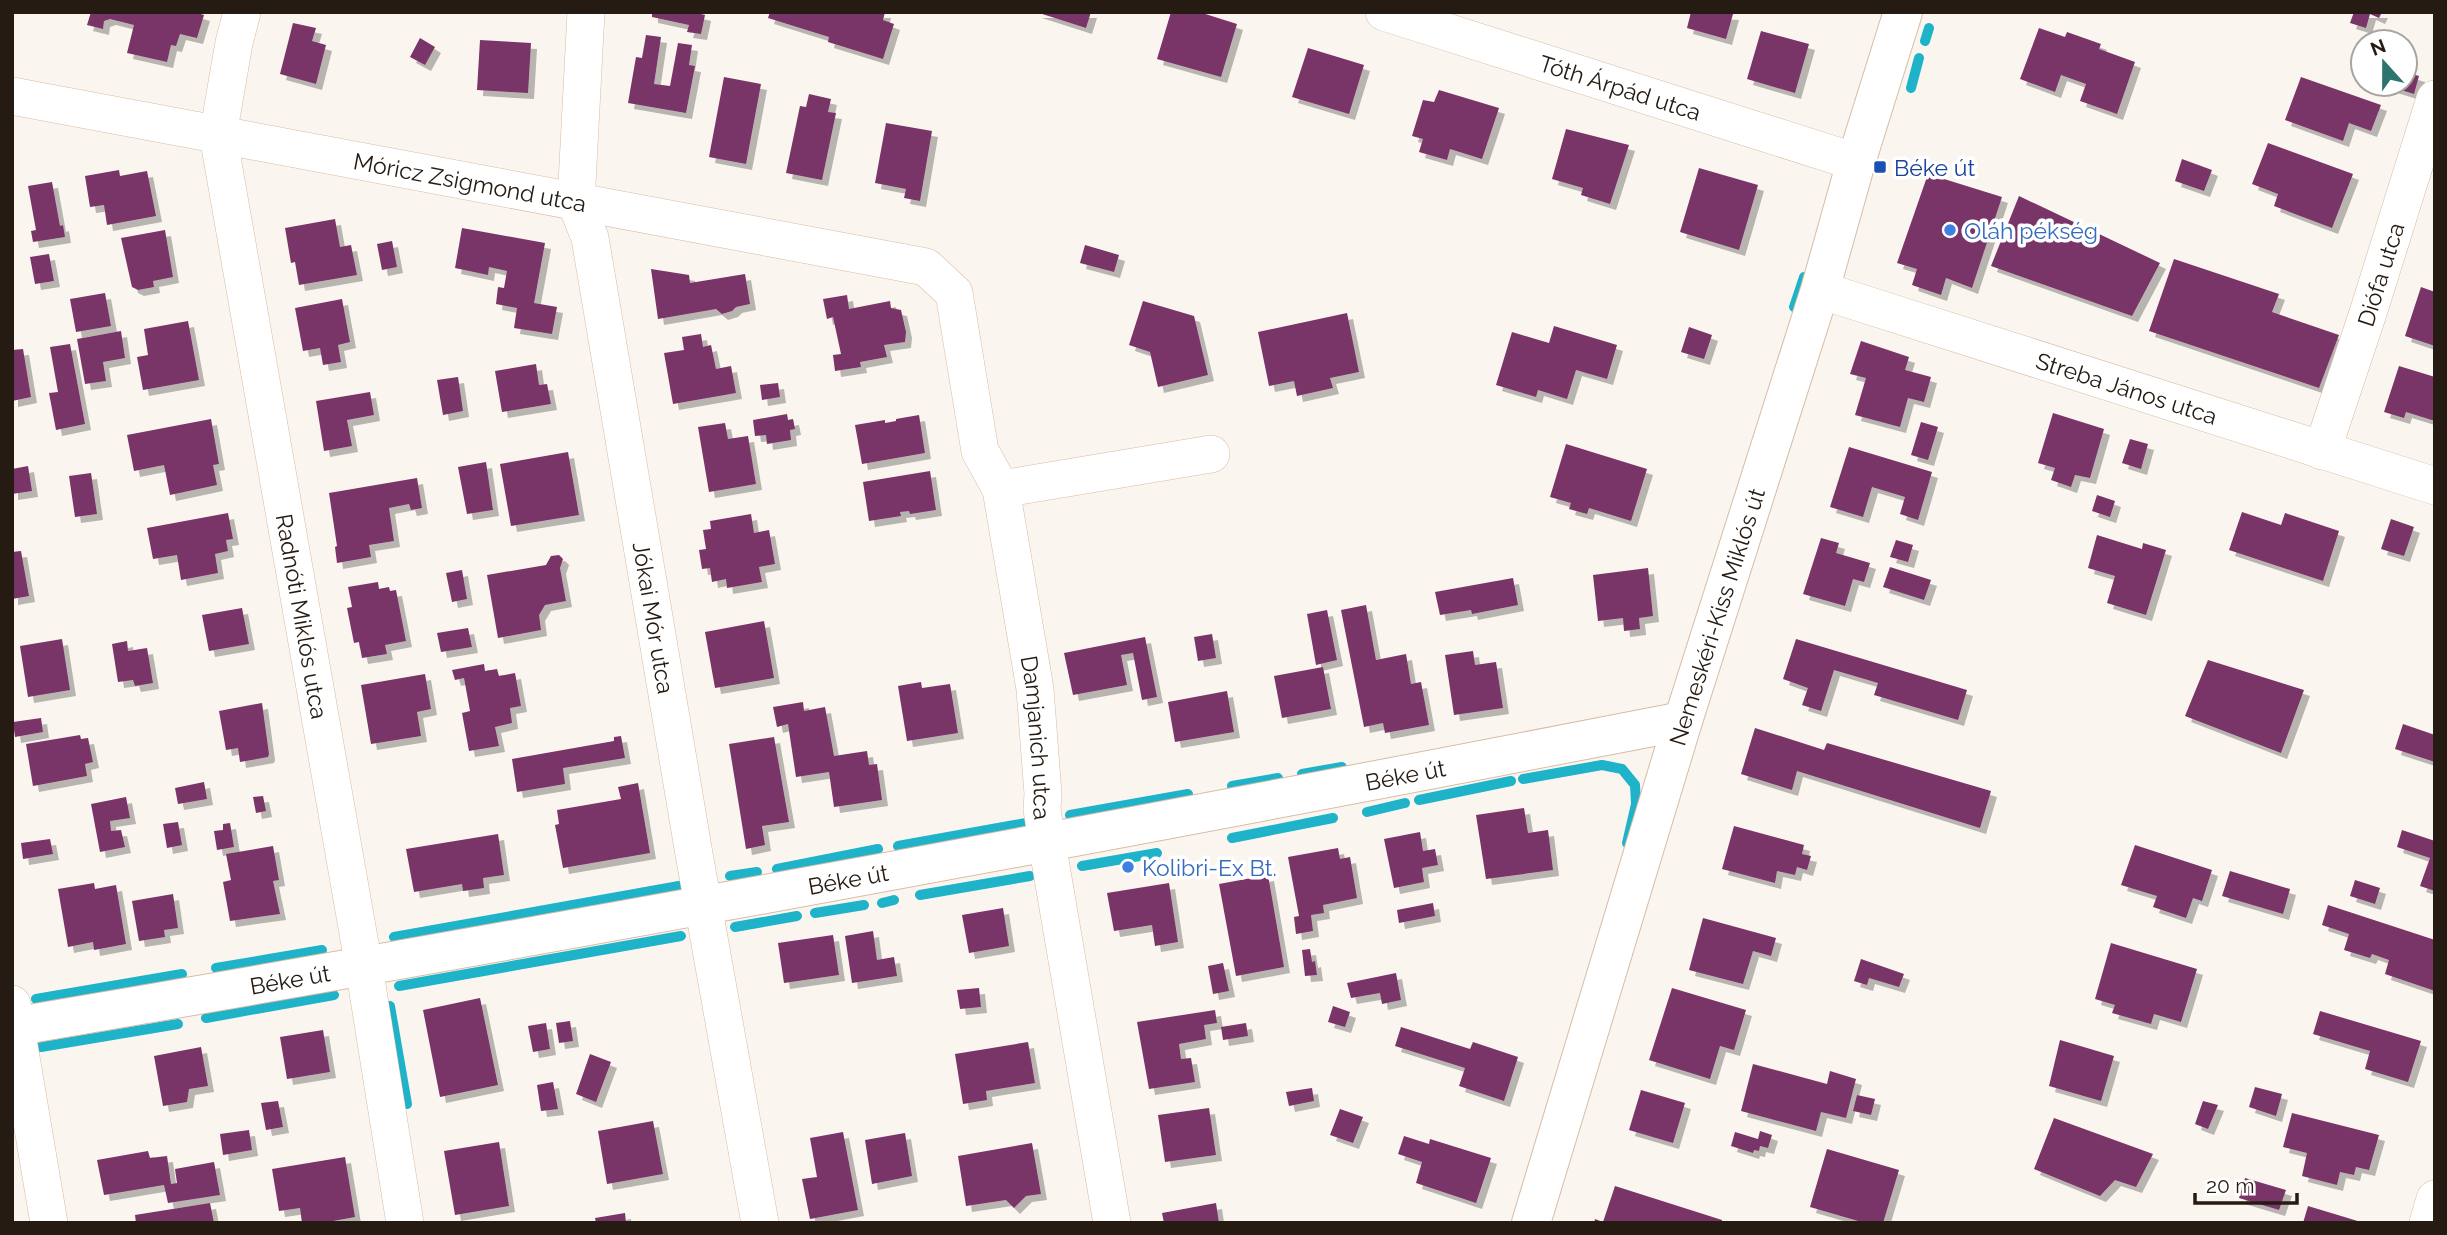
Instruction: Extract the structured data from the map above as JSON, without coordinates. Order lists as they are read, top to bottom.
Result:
{
  "streets": {
    "street": [
      "Tóth Árpád utca",
      "Móricz Zsigmond utca",
      "Diófa utca",
      "Streba János utca",
      "Radnóti Miklós utca",
      "Nemeskéri-Kiss Miklós út",
      "Jókai Mór utca",
      "Damjanich utca",
      "Béke út"
    ]
  },
  "crossings": [
    ["Tóth Árpád utca", "Nemeskéri-Kiss Miklós út"],
    ["Móricz Zsigmond utca", "Radnóti Miklós utca"],
    ["Móricz Zsigmond utca", "Jókai Mór utca"],
    ["Móricz Zsigmond utca", "Damjanich utca"],
    ["Diófa utca", "Streba János utca"],
    ["Streba János utca", "Nemeskéri-Kiss Miklós út"],
    ["Radnóti Miklós utca", "Béke út"],
    ["Nemeskéri-Kiss Miklós út", "Béke út"],
    ["Jókai Mór utca", "Béke út"],
    ["Damjanich utca", "Béke út"]
  ],
  "places": {
    "transit": ["Béke út"],
    "other": ["Oláh pékség", "Kolibri-Ex Bt."]
  },
  "scale_bar": "20 m",
  "north": "top"
}
